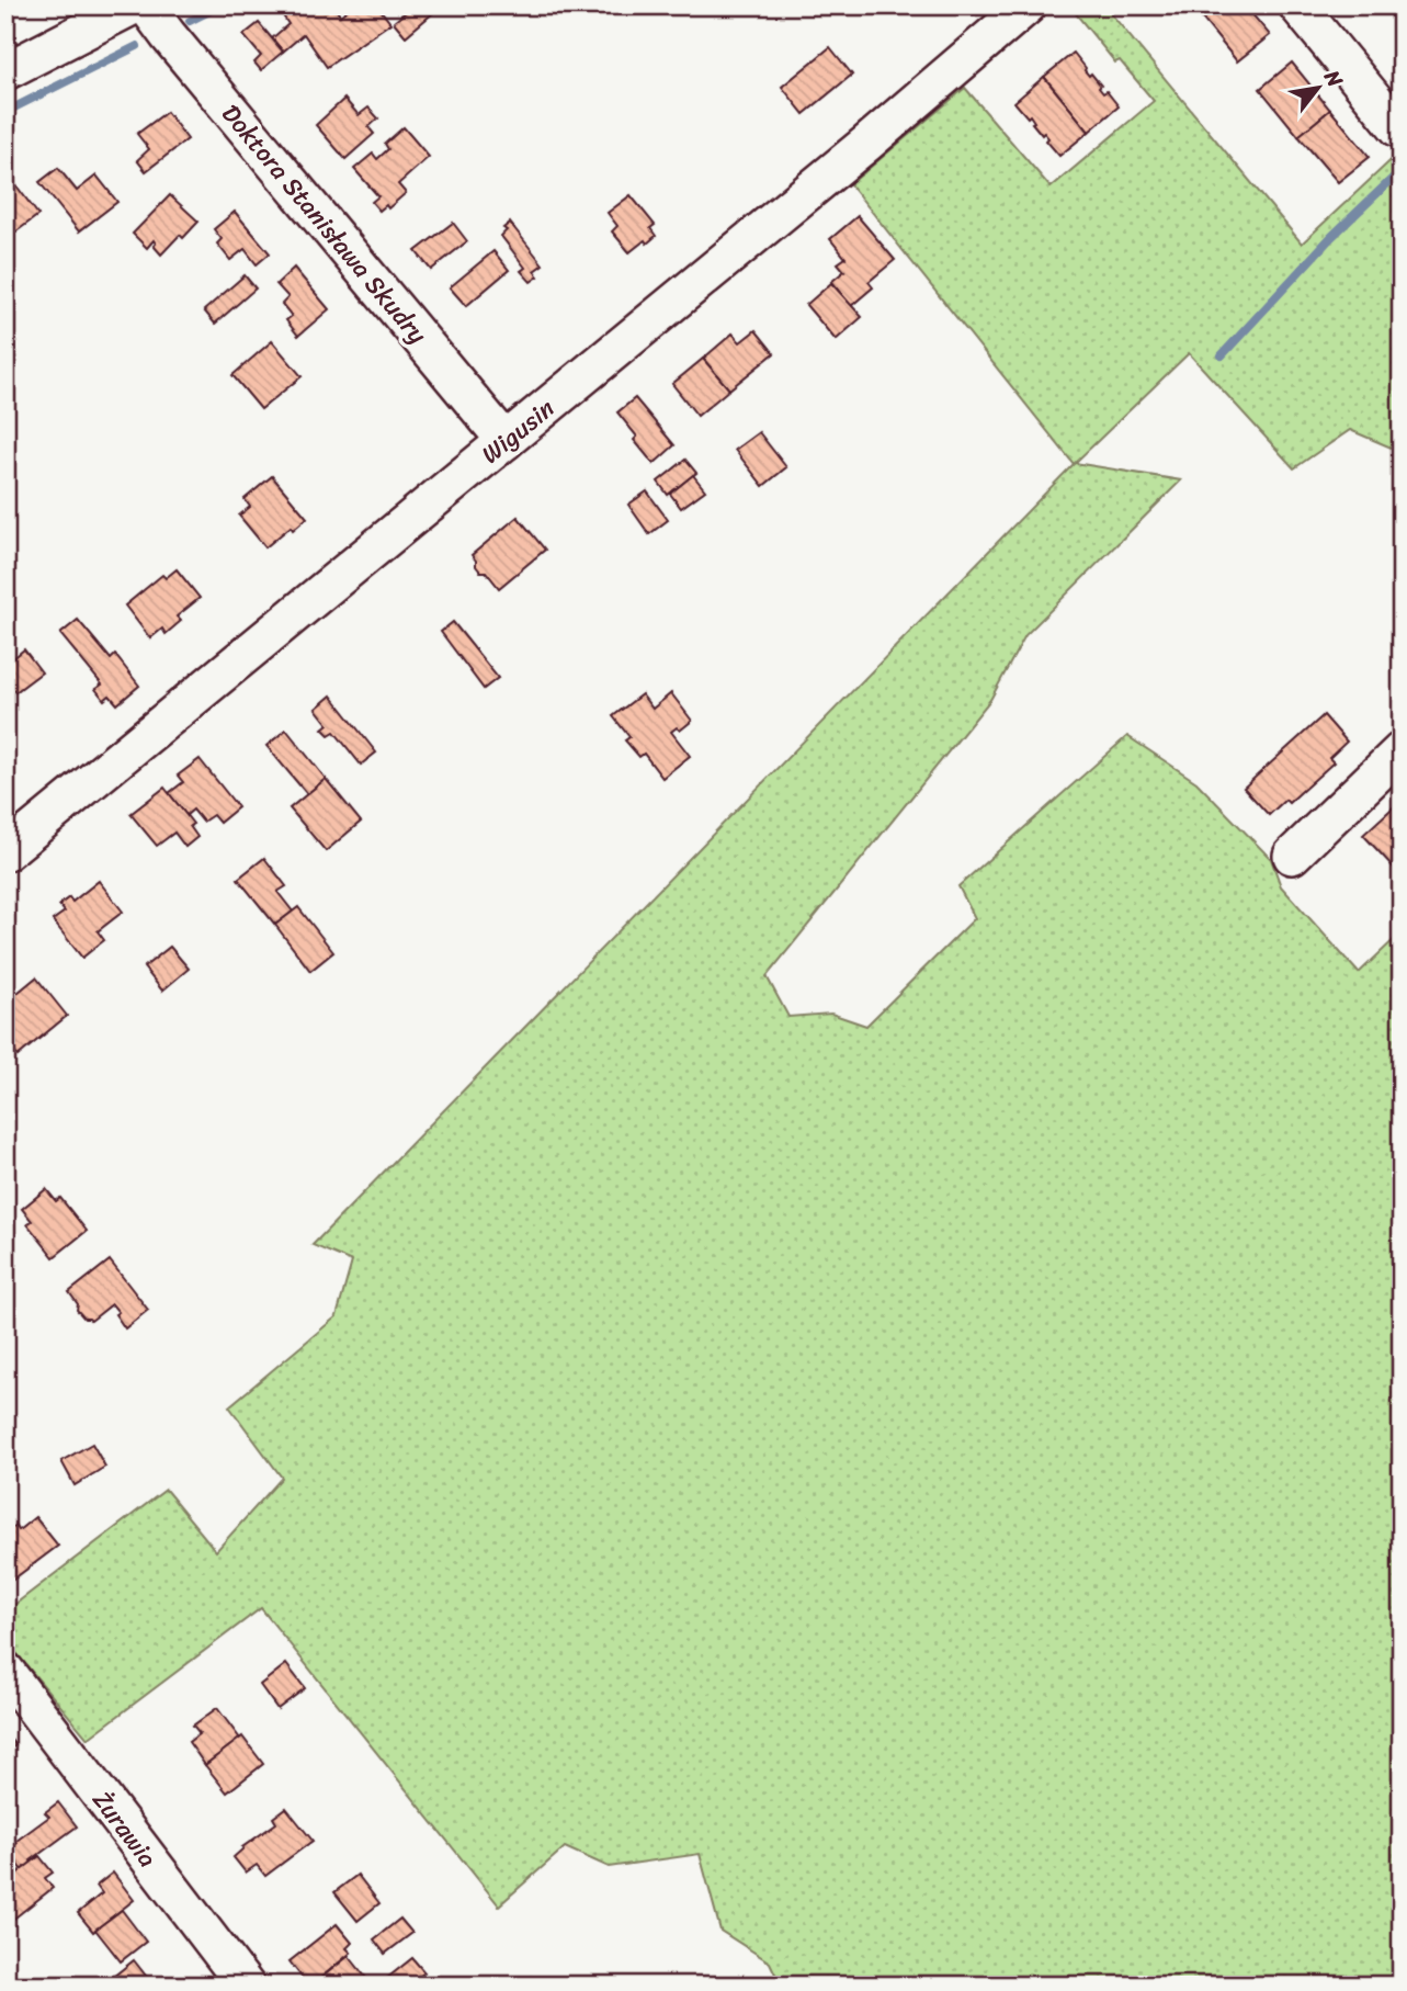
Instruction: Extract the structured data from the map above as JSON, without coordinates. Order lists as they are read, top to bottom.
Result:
{
  "streets": {
    "street": ["Doktora Stanisława Skudry", "Wigusin", "Żurawia"]
  },
  "crossings": [
    ["Doktora Stanisława Skudry", "Wigusin"]
  ],
  "north": "top right"
}
